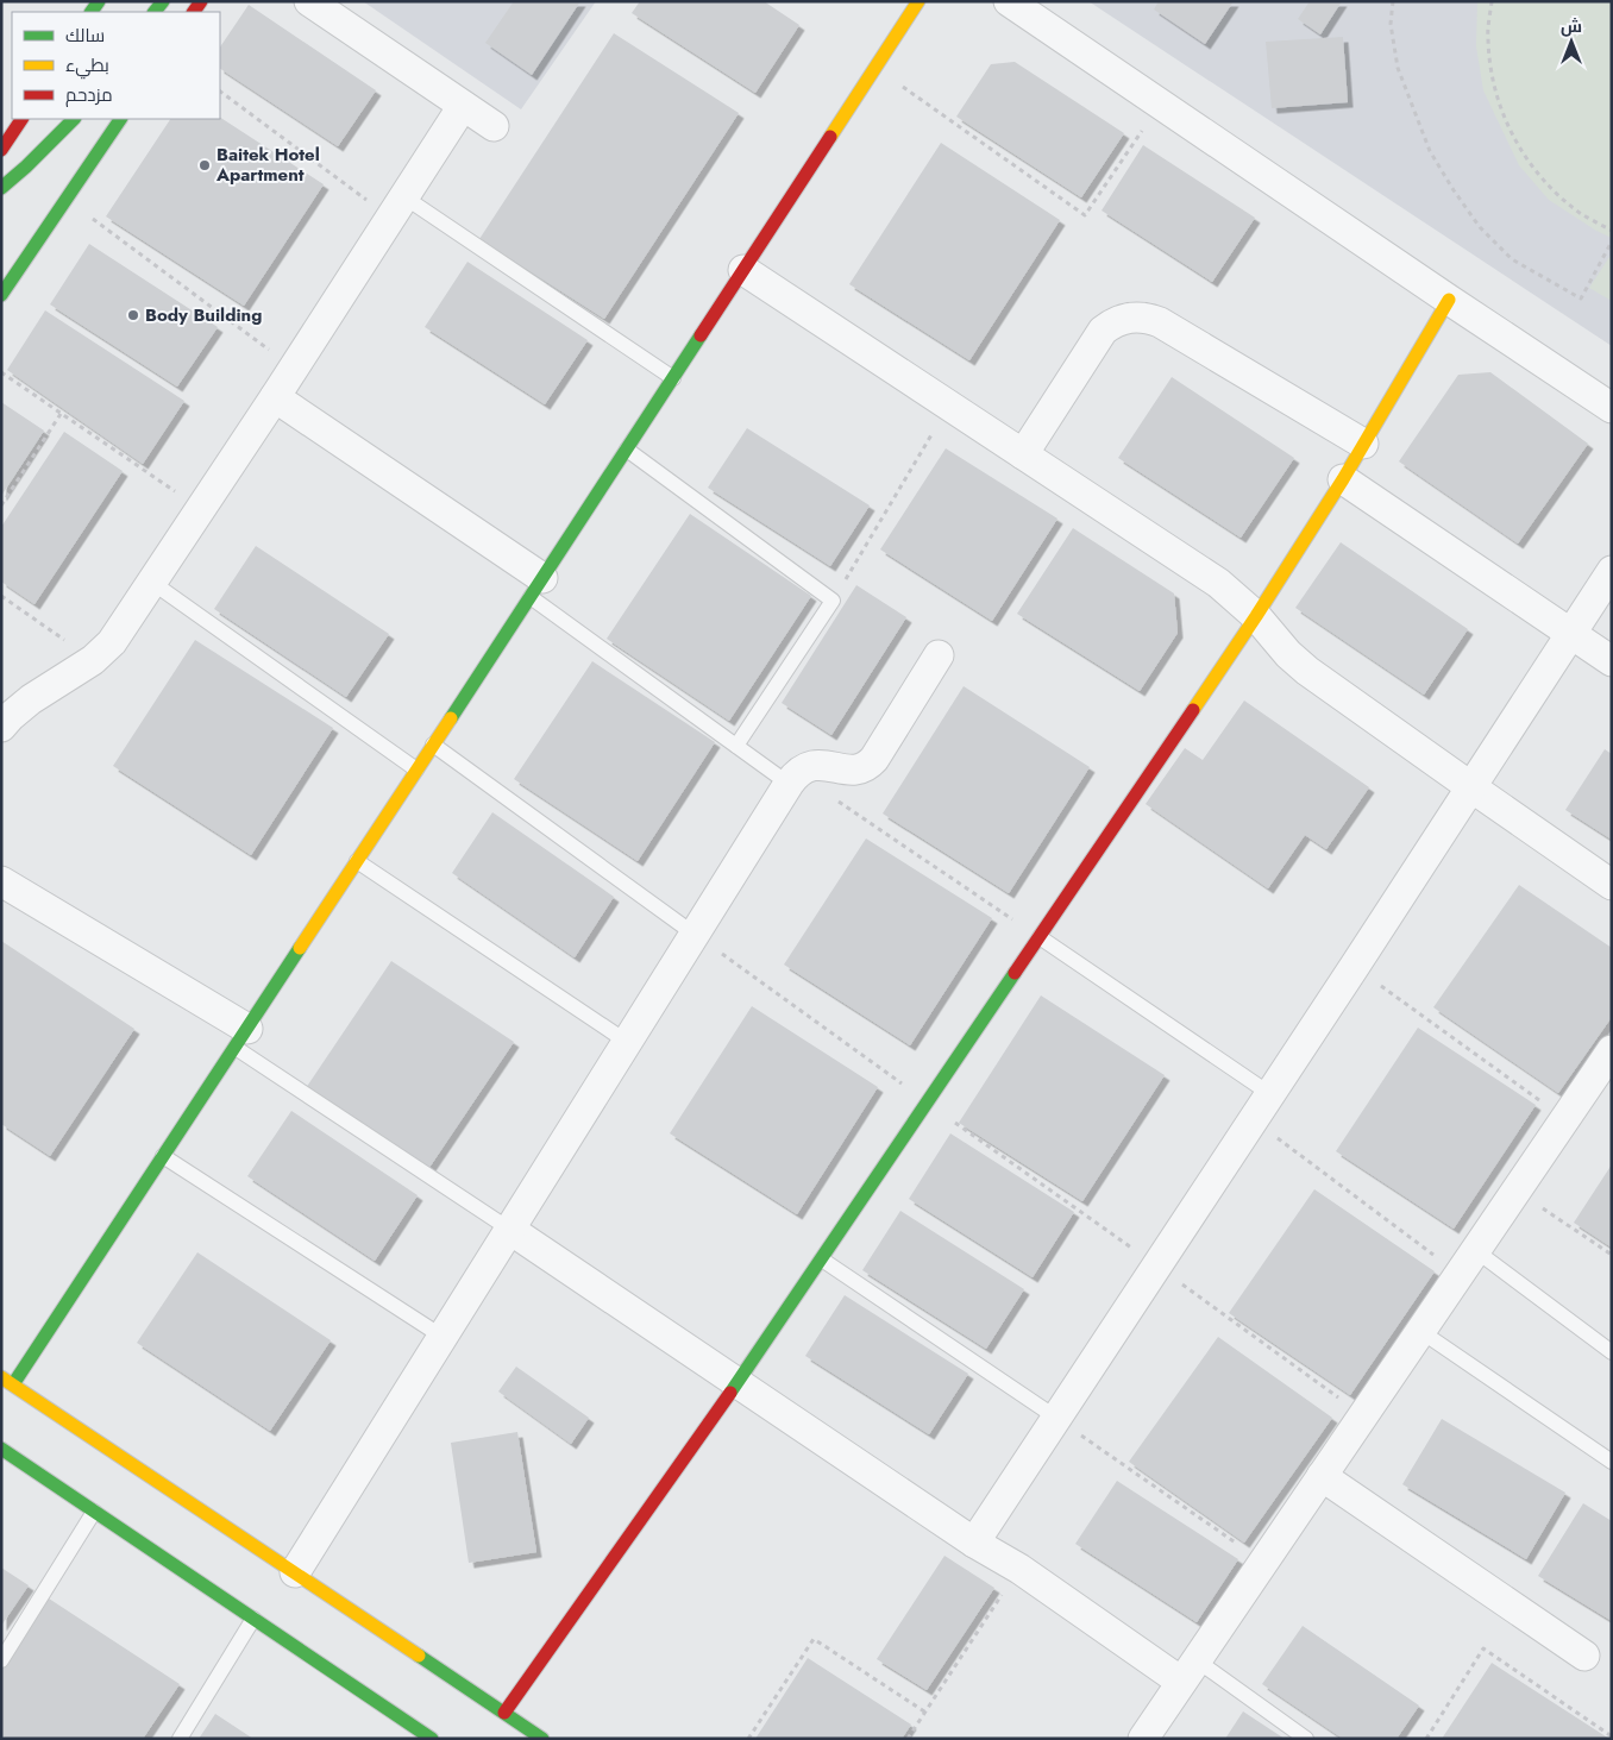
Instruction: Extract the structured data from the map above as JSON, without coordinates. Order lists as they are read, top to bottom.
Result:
{
  "places": ["Baitek Hotel Apartment", "Body Building"],
  "legend": ["سالك", "بطيء", "مزدحم"],
  "north": "top"
}
